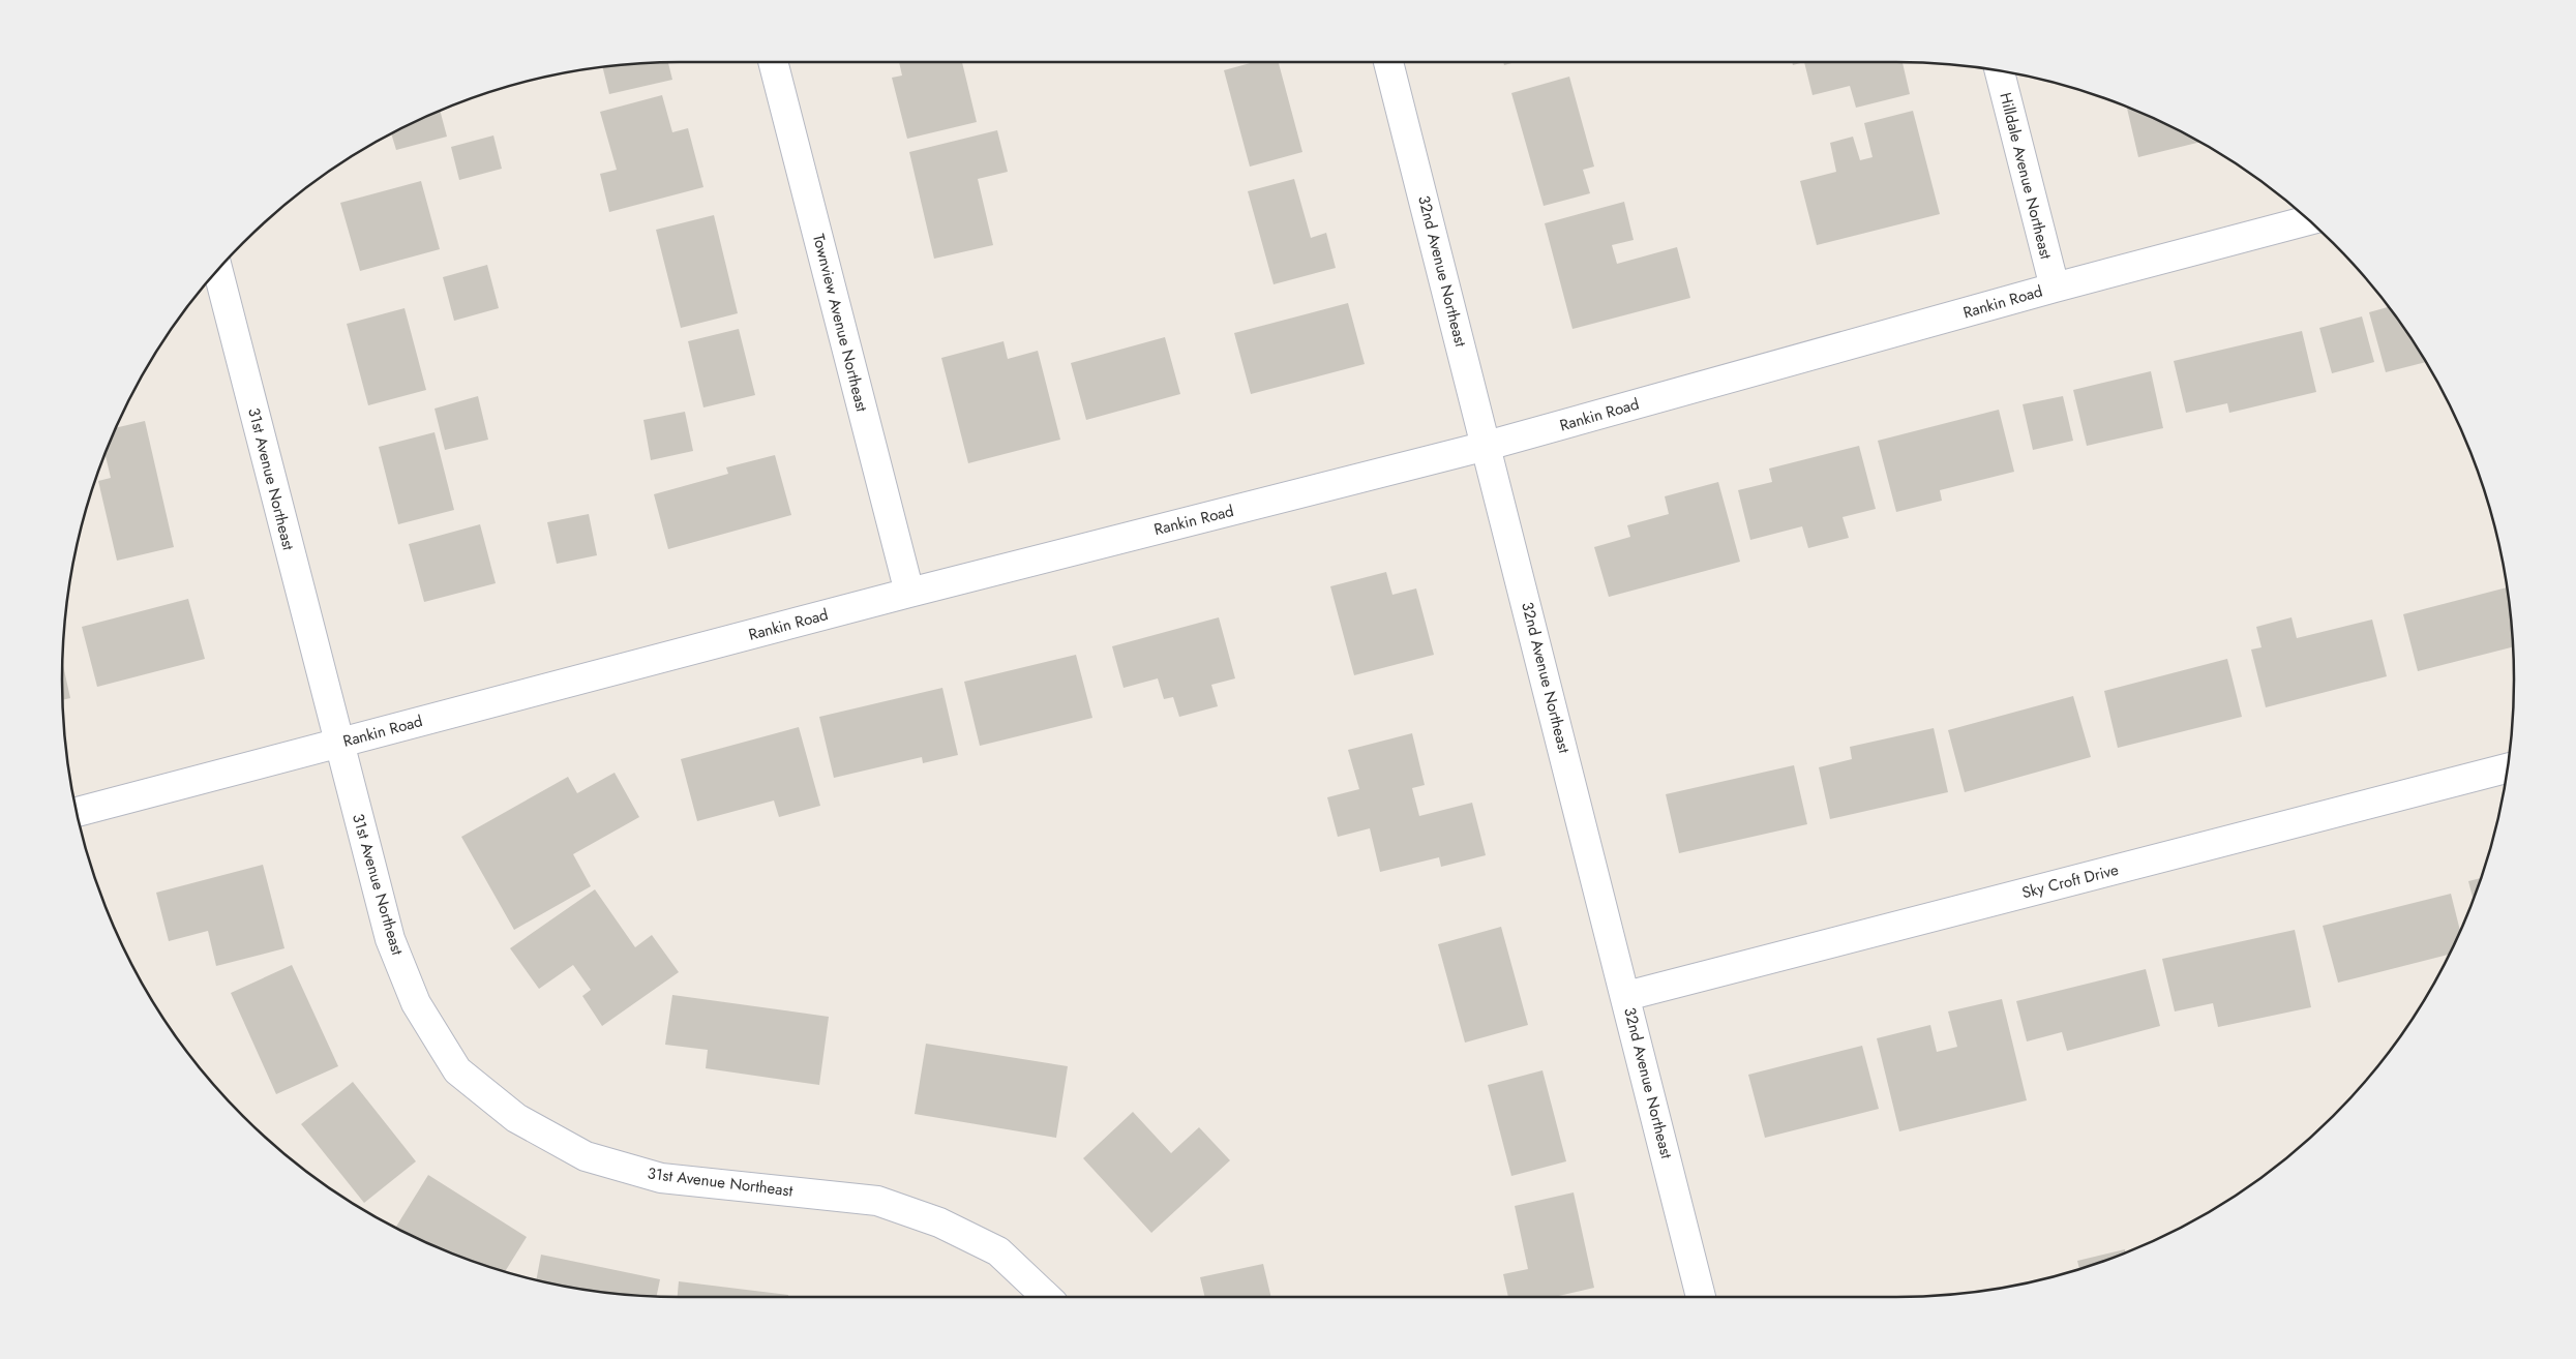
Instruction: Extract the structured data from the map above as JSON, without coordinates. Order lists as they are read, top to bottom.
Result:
{
  "streets": {
    "street": [
      "Hilldale Avenue Northeast",
      "32nd Avenue Northeast",
      "Rankin Road",
      "Townview Avenue Northeast",
      "31st Avenue Northeast",
      "Sky Croft Drive"
    ]
  },
  "crossings": [
    ["Hilldale Avenue Northeast", "Rankin Road"],
    ["32nd Avenue Northeast", "Rankin Road"],
    ["32nd Avenue Northeast", "Sky Croft Drive"],
    ["Rankin Road", "Townview Avenue Northeast"],
    ["Rankin Road", "31st Avenue Northeast"]
  ]
}
